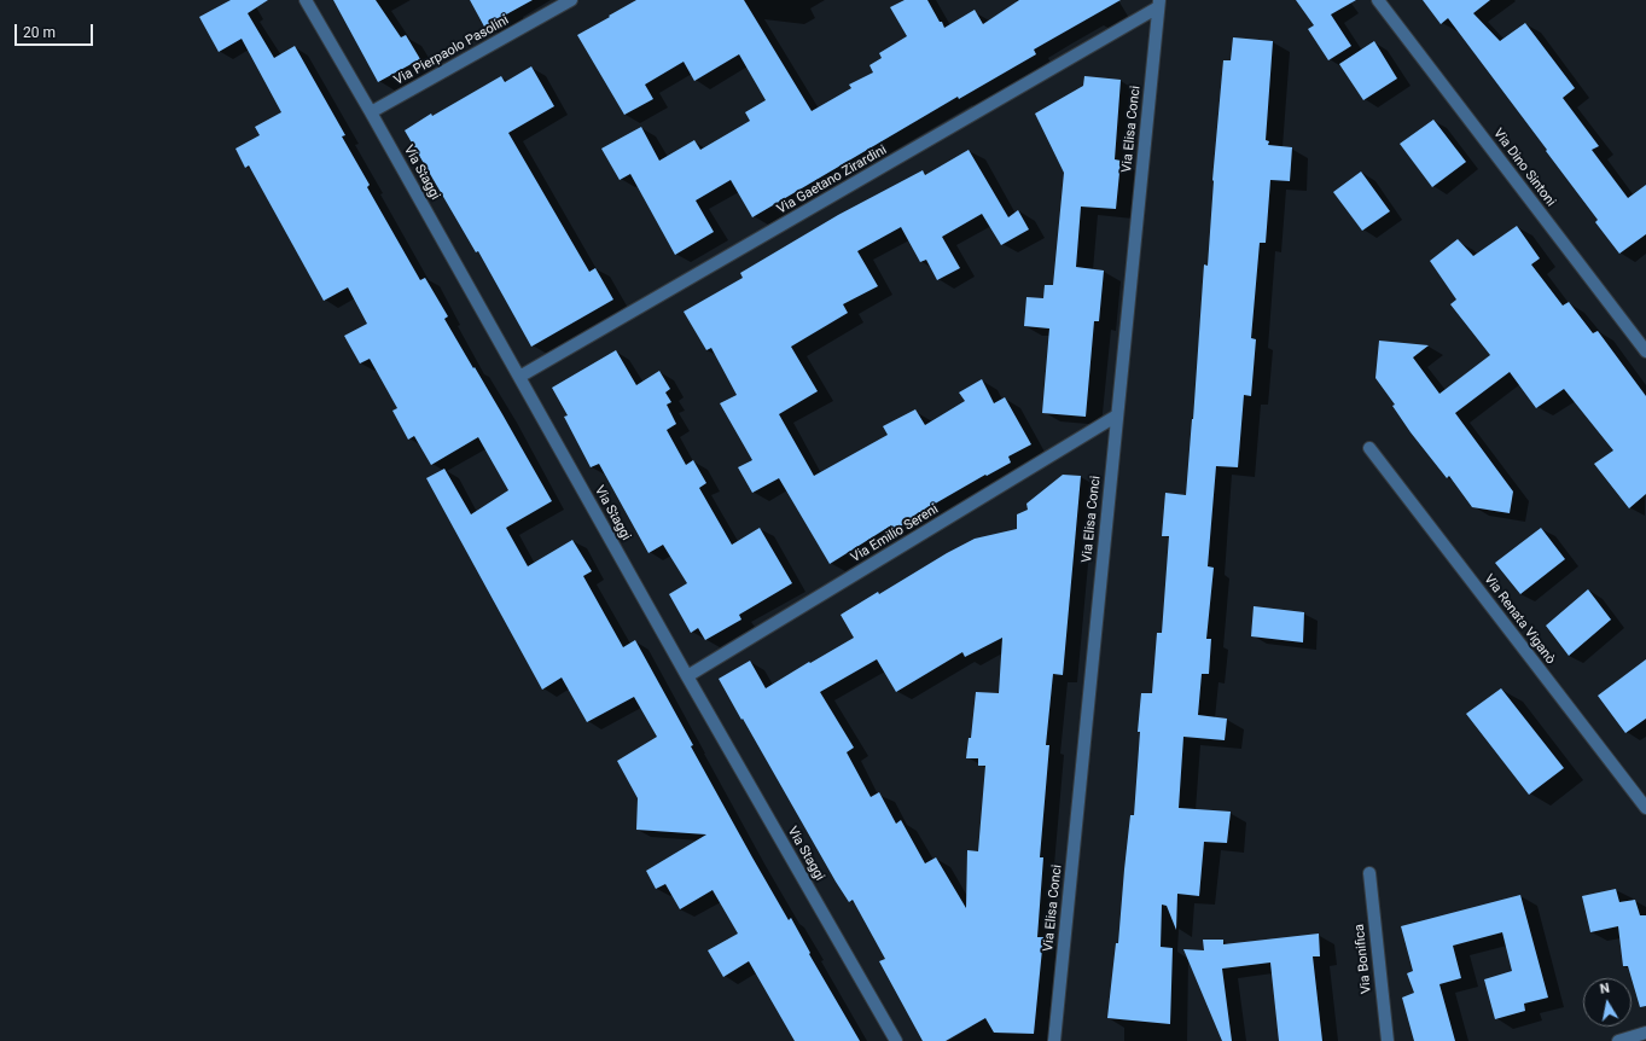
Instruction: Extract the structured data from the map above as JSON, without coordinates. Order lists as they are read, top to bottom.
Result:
{
  "streets": {
    "street": [
      "Via Pierpaolo Pasolini",
      "Via Elisa Conci",
      "Via Dino Sintoni",
      "Via Staggi",
      "Via Gaetano Zirardini",
      "Via Emilio Sereni",
      "Via Renata Viganò",
      "Via Bonifica"
    ]
  },
  "crossings": [
    ["Via Pierpaolo Pasolini", "Via Staggi"],
    ["Via Elisa Conci", "Via Gaetano Zirardini"],
    ["Via Elisa Conci", "Via Emilio Sereni"],
    ["Via Staggi", "Via Gaetano Zirardini"],
    ["Via Staggi", "Via Emilio Sereni"]
  ],
  "scale_bar": "20 m",
  "north": "top"
}
